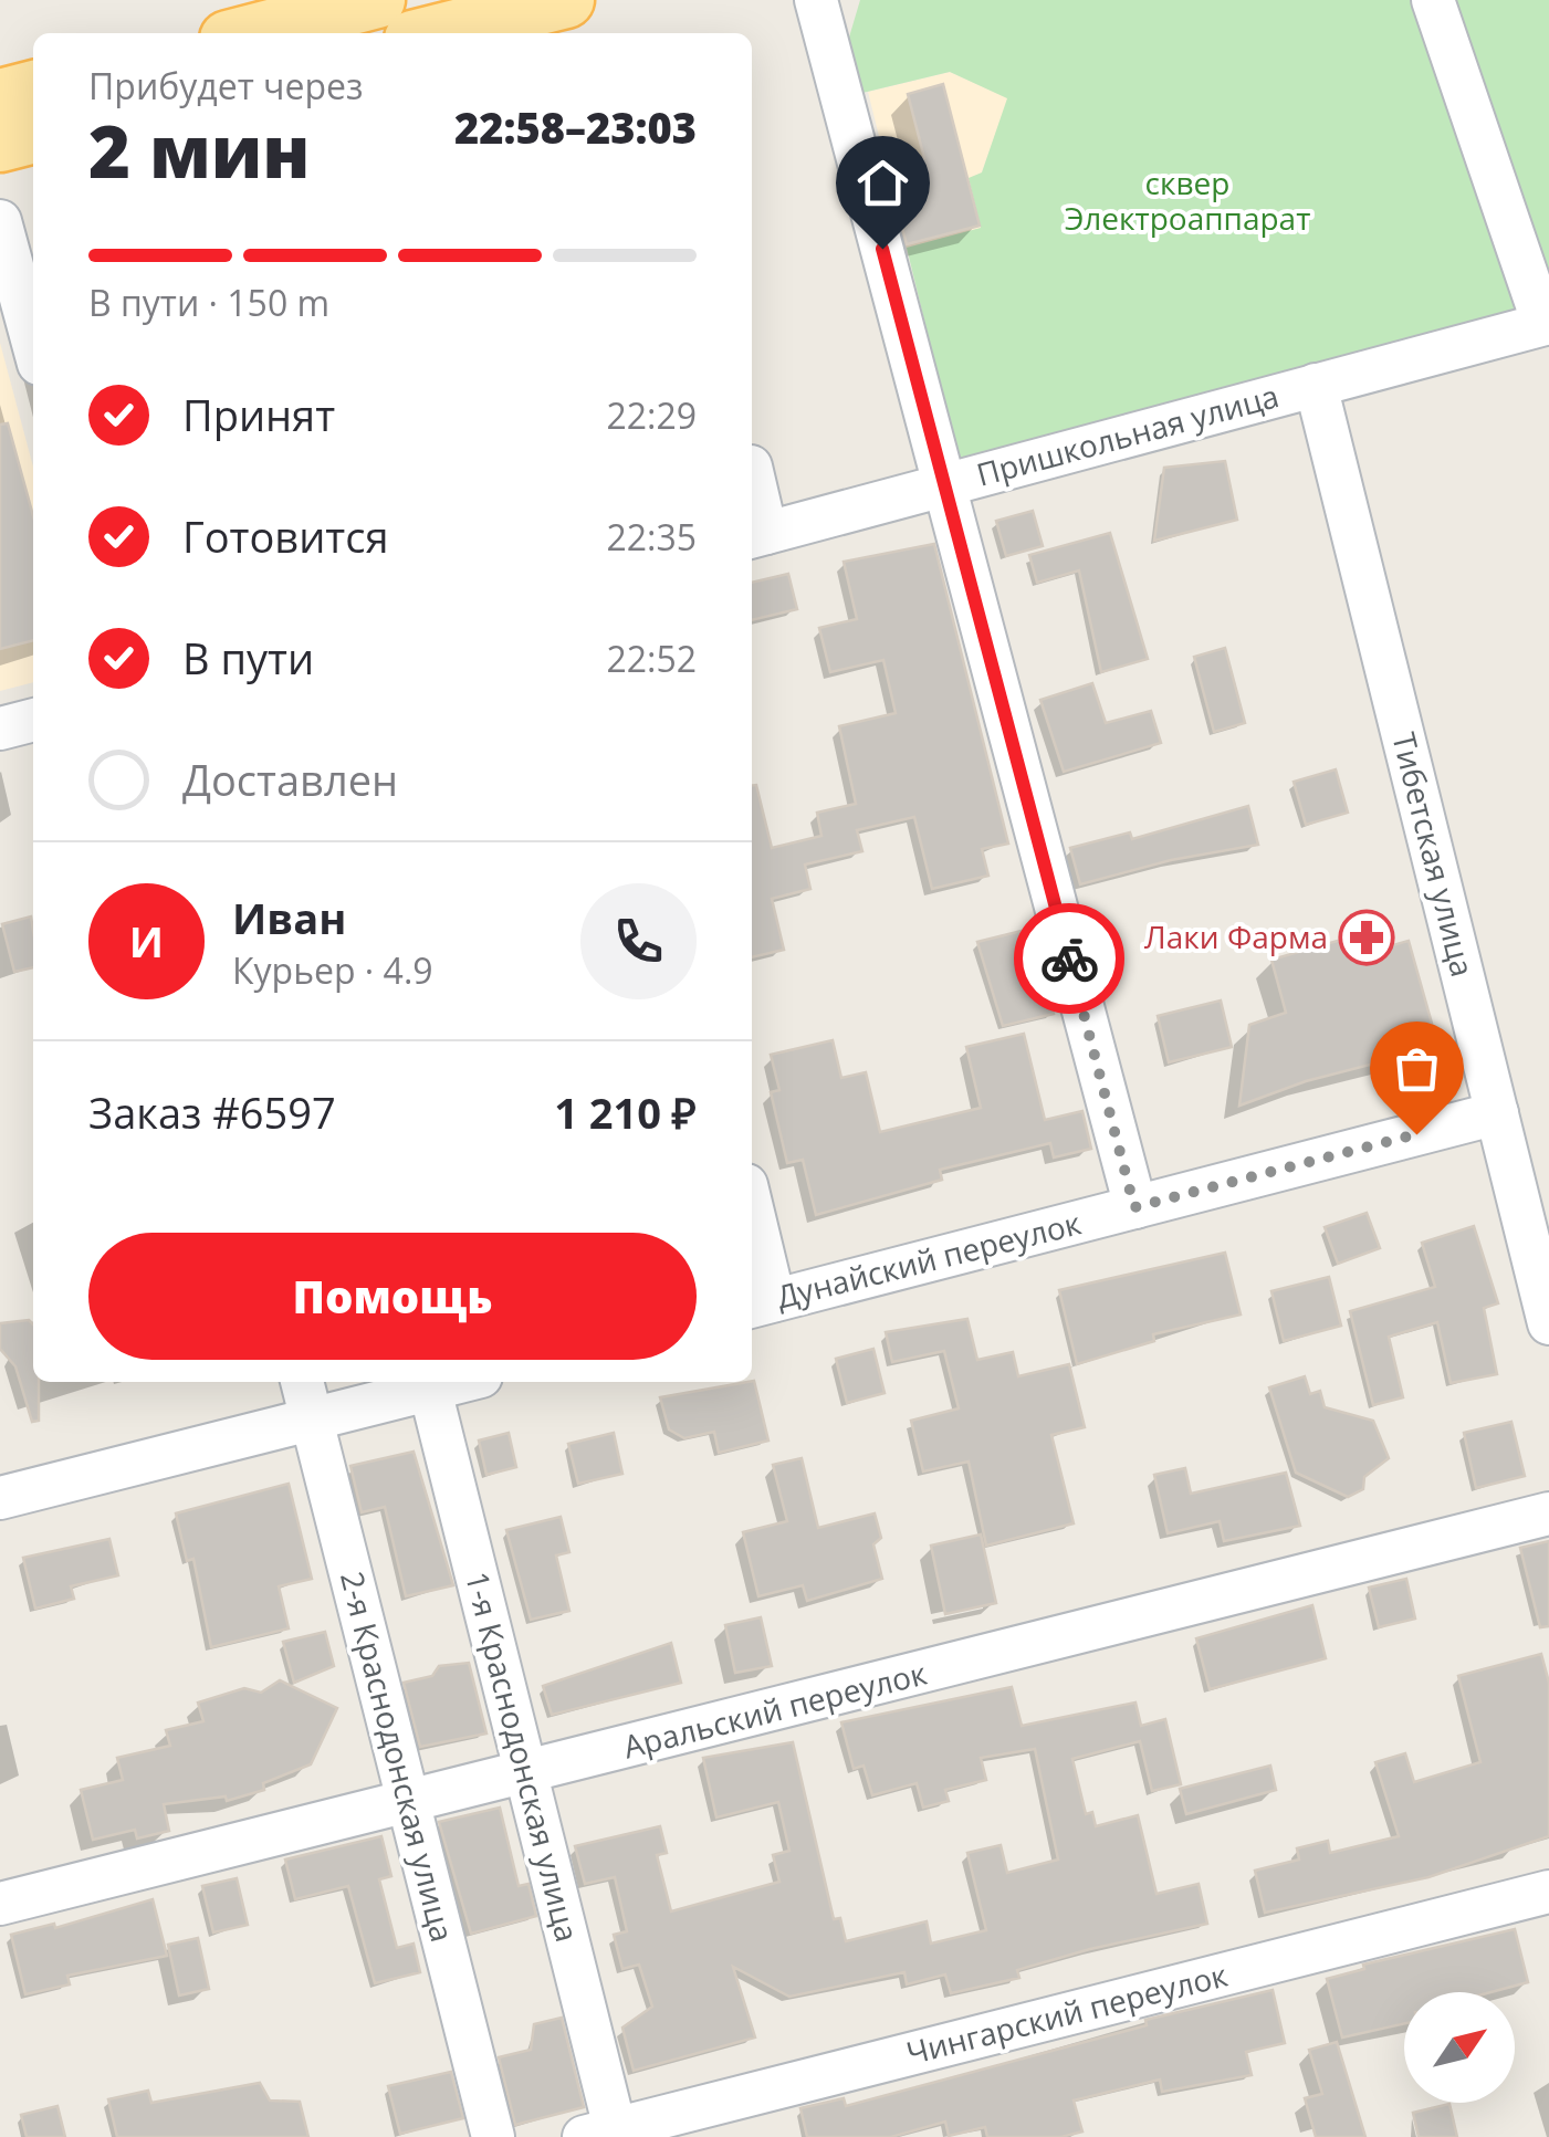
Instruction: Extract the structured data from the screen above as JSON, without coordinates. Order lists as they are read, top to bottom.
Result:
{
  "streets": {
    "street": [
      "Пришкольная улица",
      "Тибетская улица",
      "Дунайский переулок",
      "Аральский переулок",
      "2-я Краснодонская улица",
      "1-я Краснодонская улица",
      "Чингарский переулок"
    ]
  },
  "crossings": [
    ["Пришкольная улица", "Тибетская улица"],
    ["Тибетская улица", "Дунайский переулок"],
    ["Аральский переулок", "2-я Краснодонская улица"],
    ["Аральский переулок", "1-я Краснодонская улица"],
    ["1-я Краснодонская улица", "Чингарский переулок"]
  ],
  "parks": ["cквер Электроаппарат"],
  "places": {
    "pharmacy": ["Лаки Фарма"]
  },
  "north": "top right",
  "page": {
    "heading": ["2 мин", "Прибудет через", "22:58–23:03"],
    "panel": [
      "Иван",
      "Курьер · 4.9",
      "Заказ #6597",
      "1 210 ₽"
    ],
    "bar": "В пути · 150 m",
    "list": [
      ["Принят", "22:29"],
      ["Готовится", "22:35"],
      ["В пути", "22:52"],
      "Доставлен"
    ],
    "round": "И",
    "buttons": "Помощь"
  }
}
